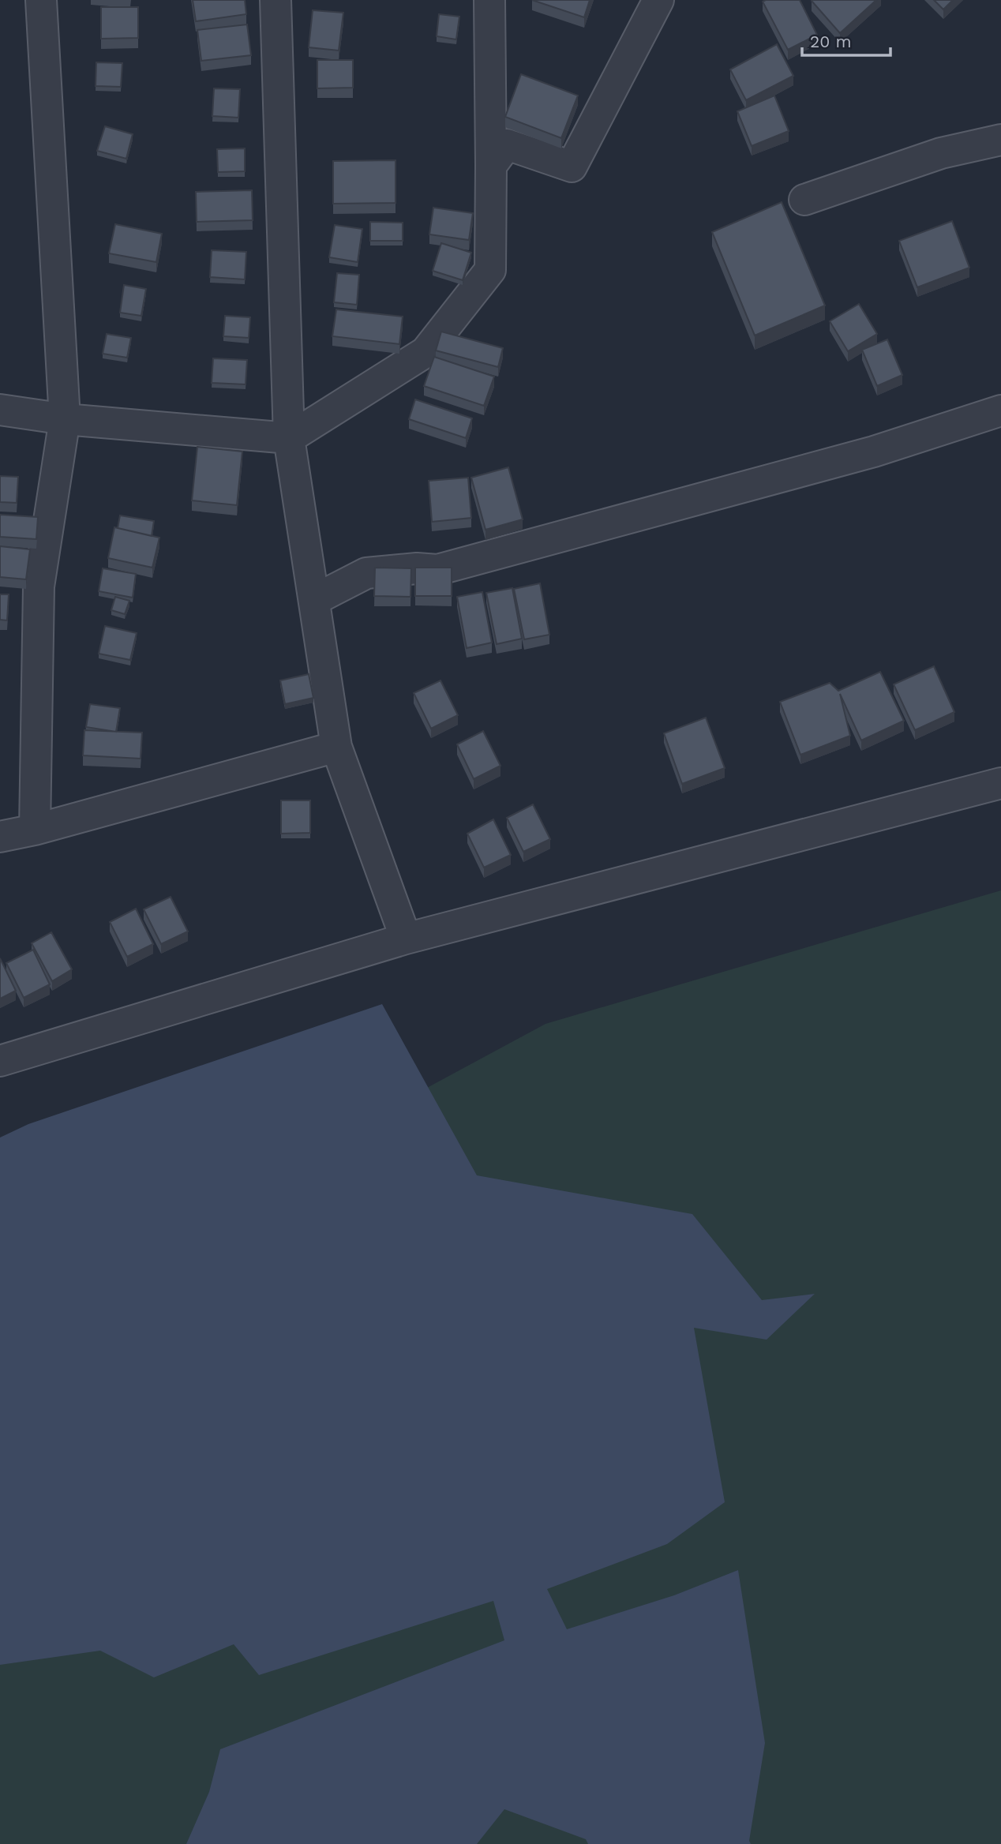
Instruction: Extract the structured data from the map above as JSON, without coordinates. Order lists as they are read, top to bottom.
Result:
{
  "scale_bar": "20 m"
}
